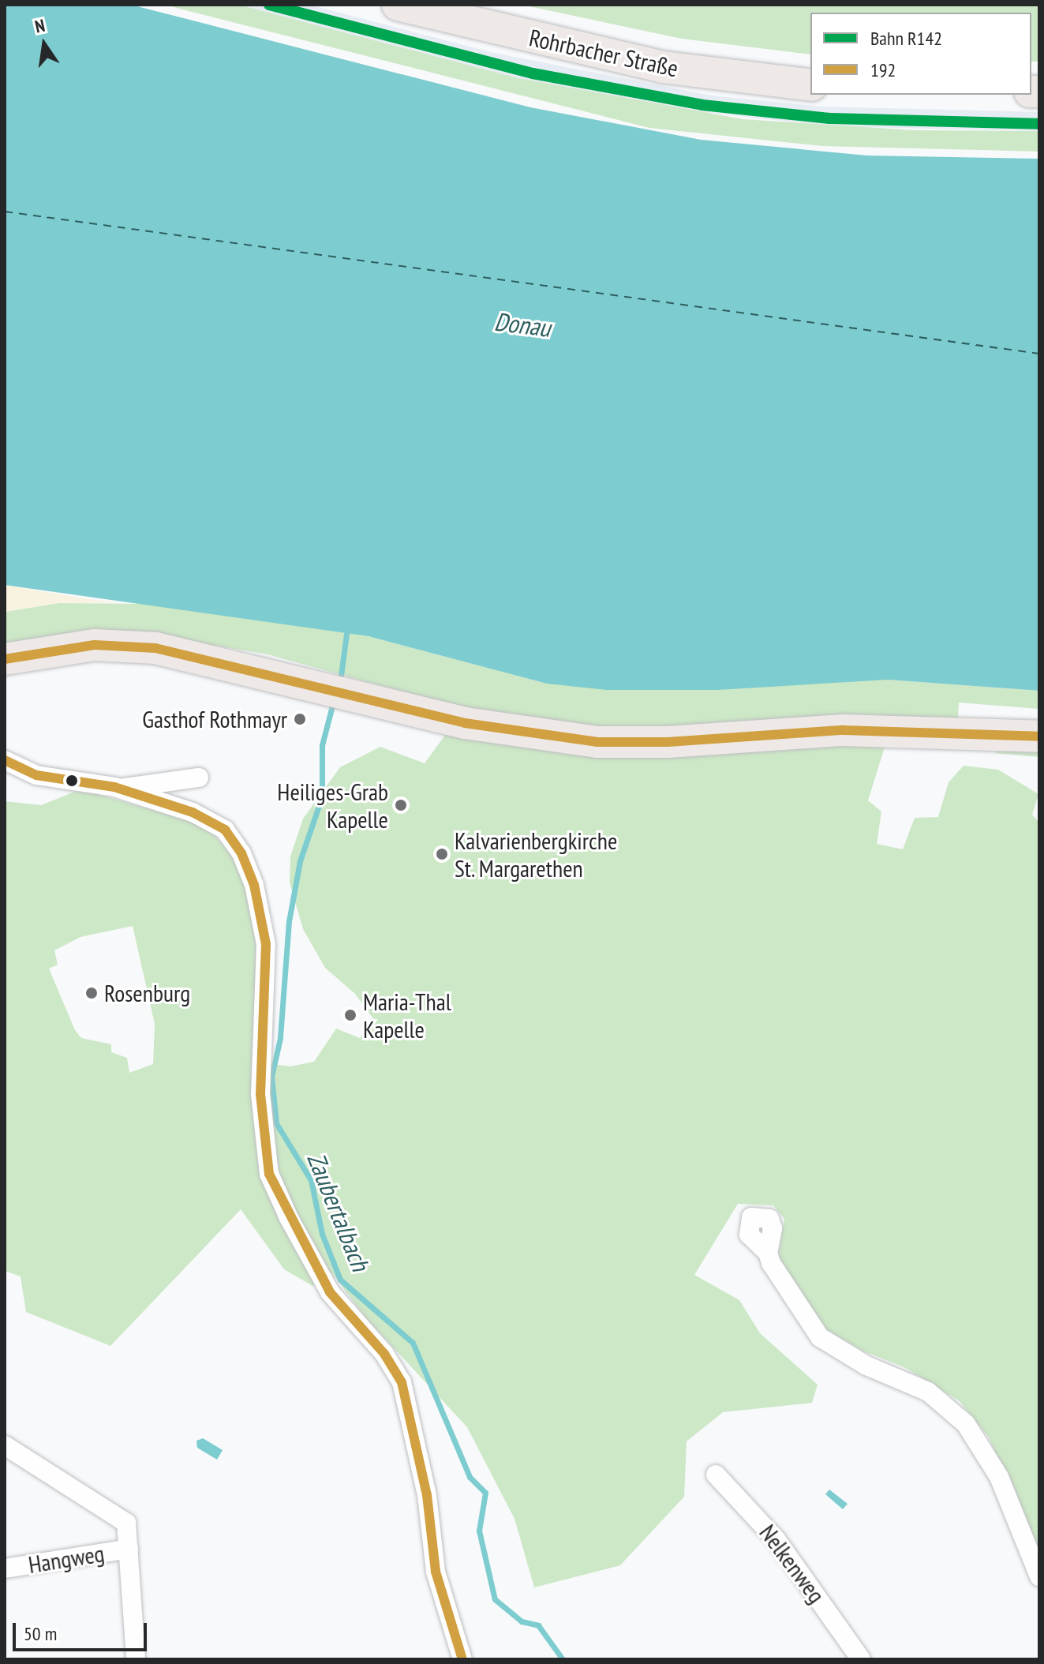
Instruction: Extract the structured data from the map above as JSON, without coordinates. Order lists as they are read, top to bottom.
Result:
{
  "streets": {
    "main road": ["Rohrbacher Straße"],
    "street": ["Hangweg", "Nelkenweg"]
  },
  "water": ["Donau", "Zaubertalbach"],
  "places": [
    "Gasthof Rothmayr",
    "Heiliges-Grab Kapelle",
    "Kalvarienbergkirche St. Margarethen",
    "Rosenburg",
    "Maria-Thal Kapelle"
  ],
  "lines": ["rail line R142", "transit line 192"],
  "legend": ["Bahn R142", "192"],
  "scale_bar": "50 m",
  "north": "top"
}
